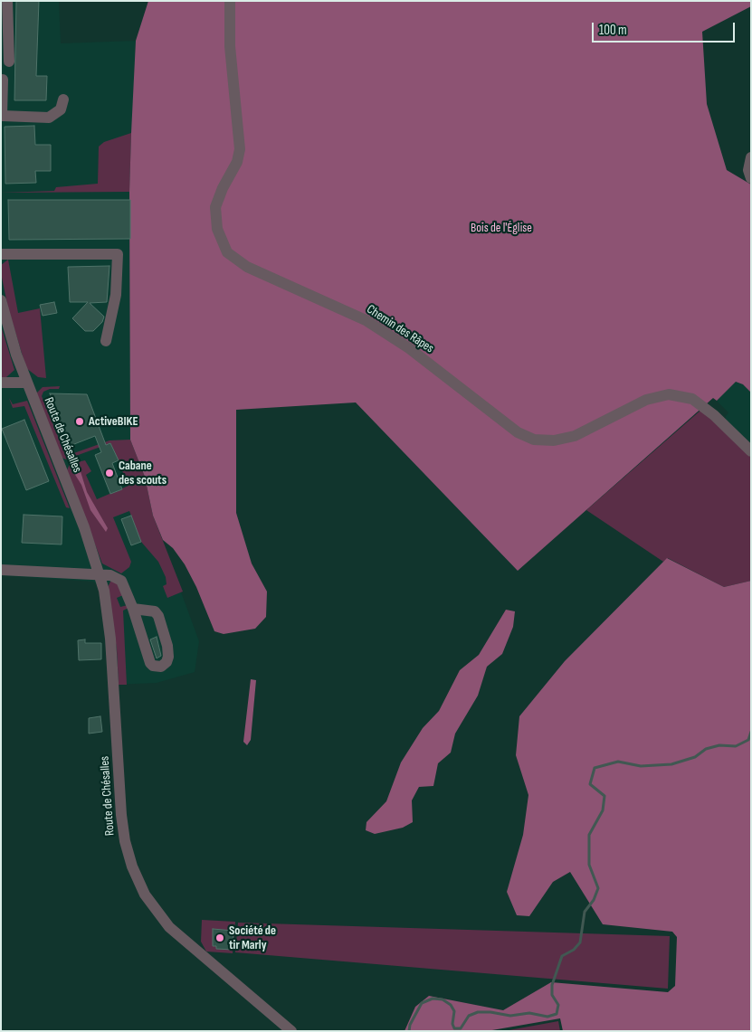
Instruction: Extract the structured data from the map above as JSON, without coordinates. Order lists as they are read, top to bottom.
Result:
{
  "streets": {
    "street": ["Chemin des Râpes", "Route de Chésalles"]
  },
  "parks": ["Bois de l'Église"],
  "places": ["ActiveBIKE", "Cabane des scouts", "Société de tir Marly"],
  "scale_bar": "100 m"
}
